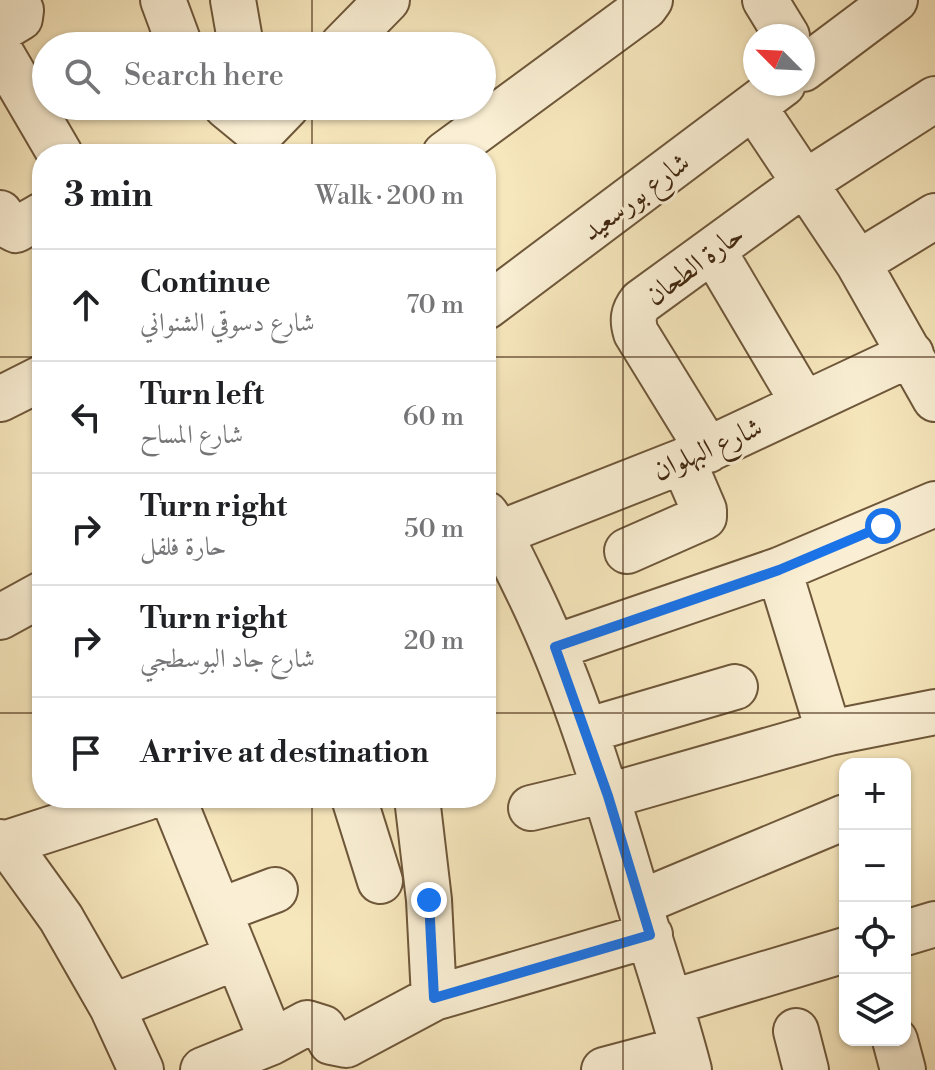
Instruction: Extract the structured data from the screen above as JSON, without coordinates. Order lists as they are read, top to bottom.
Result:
{
  "streets": {
    "street": ["شارع بورسعيد", "حارة الطحان", "شارع البهلوان"]
  },
  "crossings": [
    ["حارة الطحان", "شارع البهلوان"]
  ],
  "north": "top left",
  "page": {
    "search": "Search here",
    "heading": ["3 min", "Walk · 200 m"],
    "list": [
      ["Continue", "شارع دسوقي الشنواني", "70 m"],
      ["Turn left", "شارع المساح", "60 m"],
      ["Turn right", "حارة فلفل", "50 m"],
      ["Turn right", "شارع جاد البوسطجي", "20 m"],
      "Arrive at destination"
    ],
    "map_buttons": ["+", "−"]
  }
}
